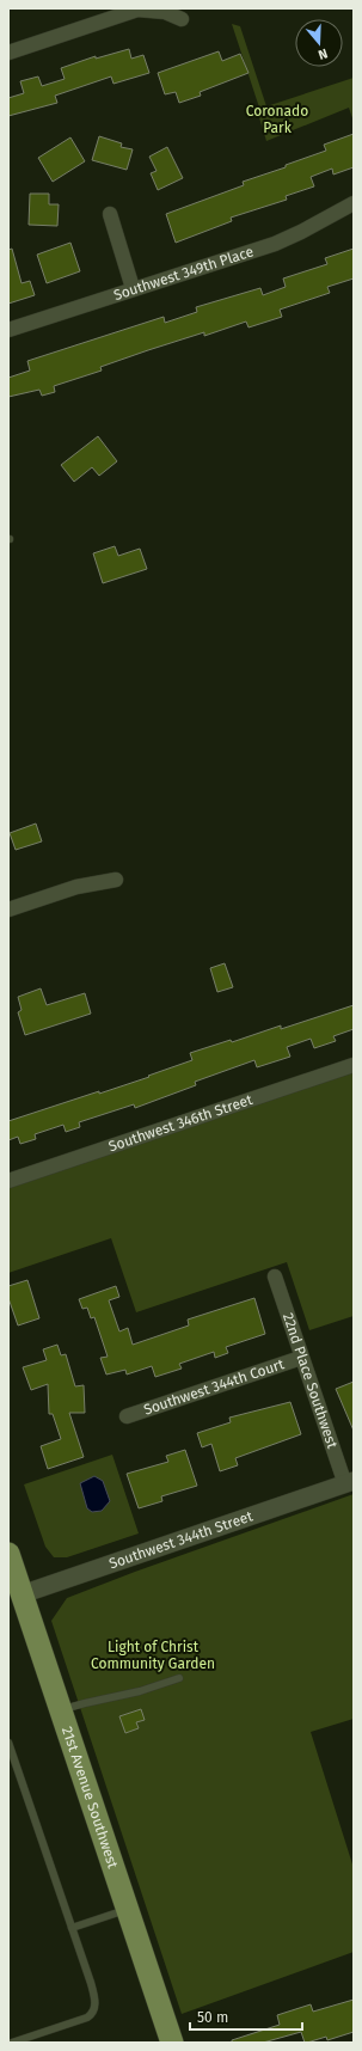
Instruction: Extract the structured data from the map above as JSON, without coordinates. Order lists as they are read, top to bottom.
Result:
{
  "streets": {
    "main road": ["21st Avenue Southwest"],
    "street": [
      "Southwest 349th Place",
      "Southwest 346th Street",
      "22nd Place Southwest",
      "Southwest 344th Court",
      "Southwest 344th Street"
    ]
  },
  "crossings": [
    ["22nd Place Southwest", "Southwest 344th Court"],
    ["22nd Place Southwest", "Southwest 344th Street"],
    ["Southwest 344th Street", "21st Avenue Southwest"]
  ],
  "parks": ["Coronado Park", "Light of Christ Community Garden"],
  "scale_bar": "50 m",
  "north": "bottom"
}
